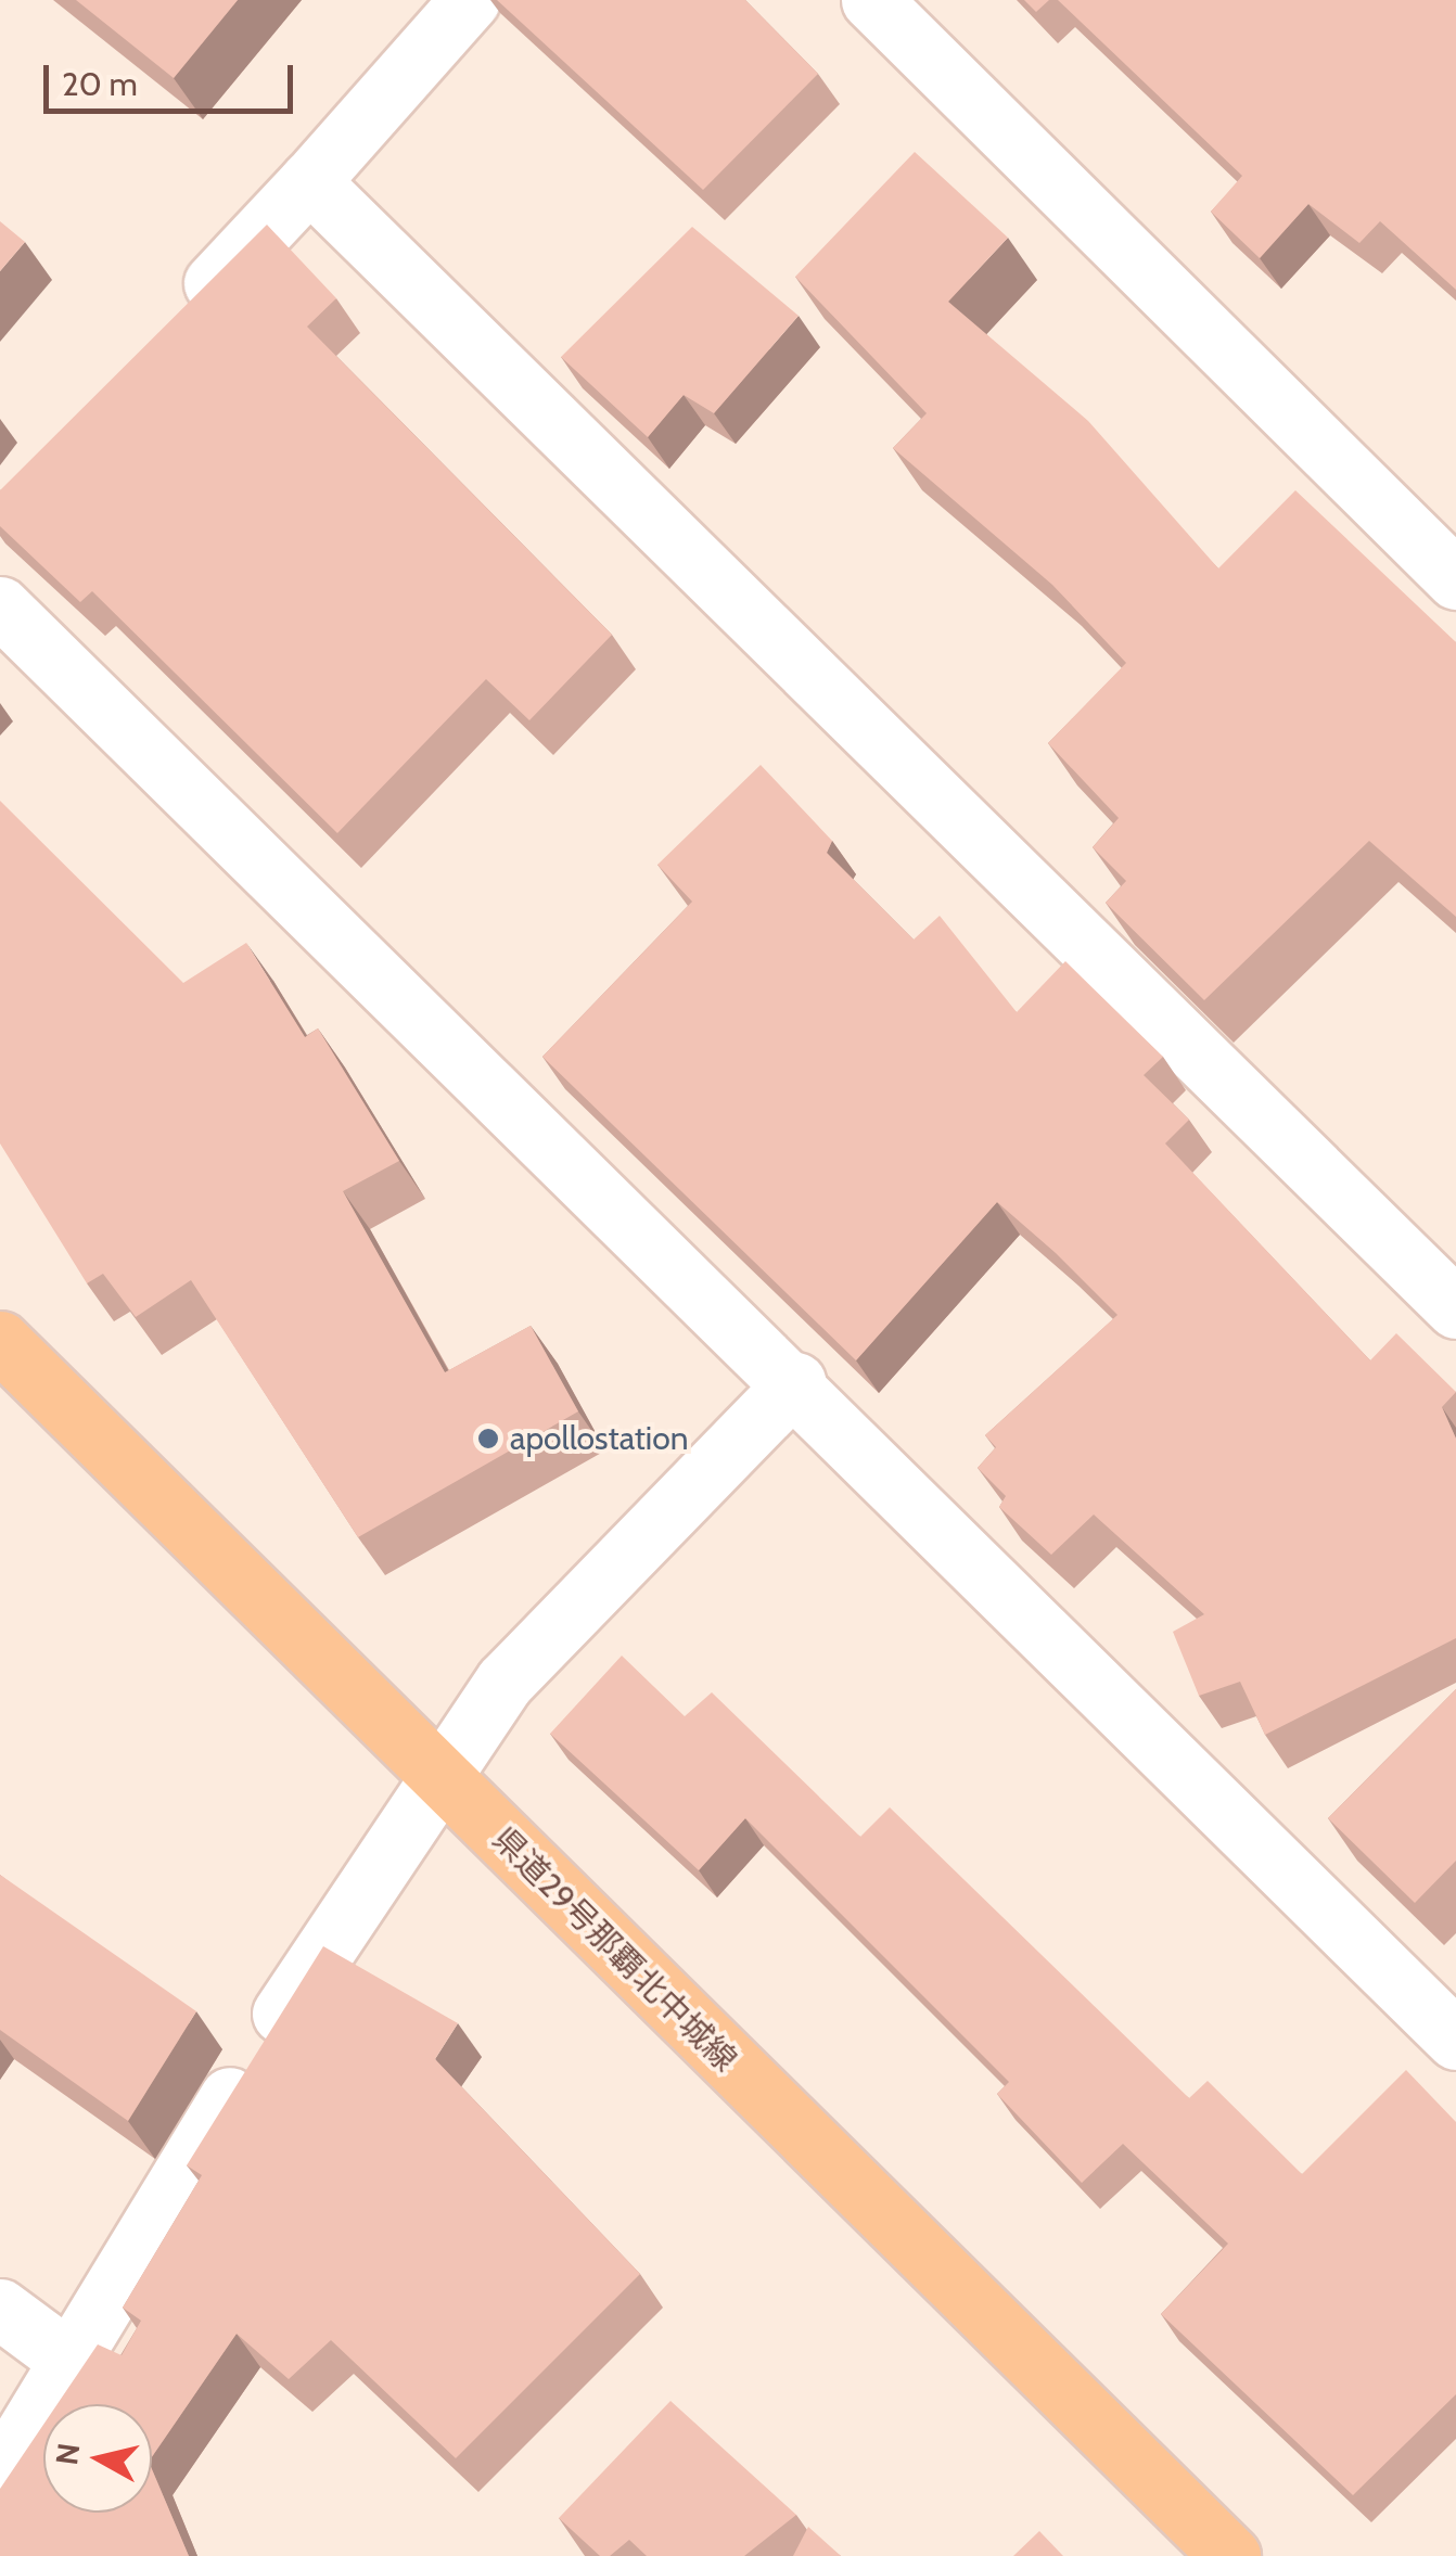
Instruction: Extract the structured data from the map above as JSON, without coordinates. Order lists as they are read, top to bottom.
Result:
{
  "streets": {
    "main road": ["県道29号那覇北中城線"]
  },
  "places": ["apollostation"],
  "scale_bar": "20 m",
  "north": "left"
}
